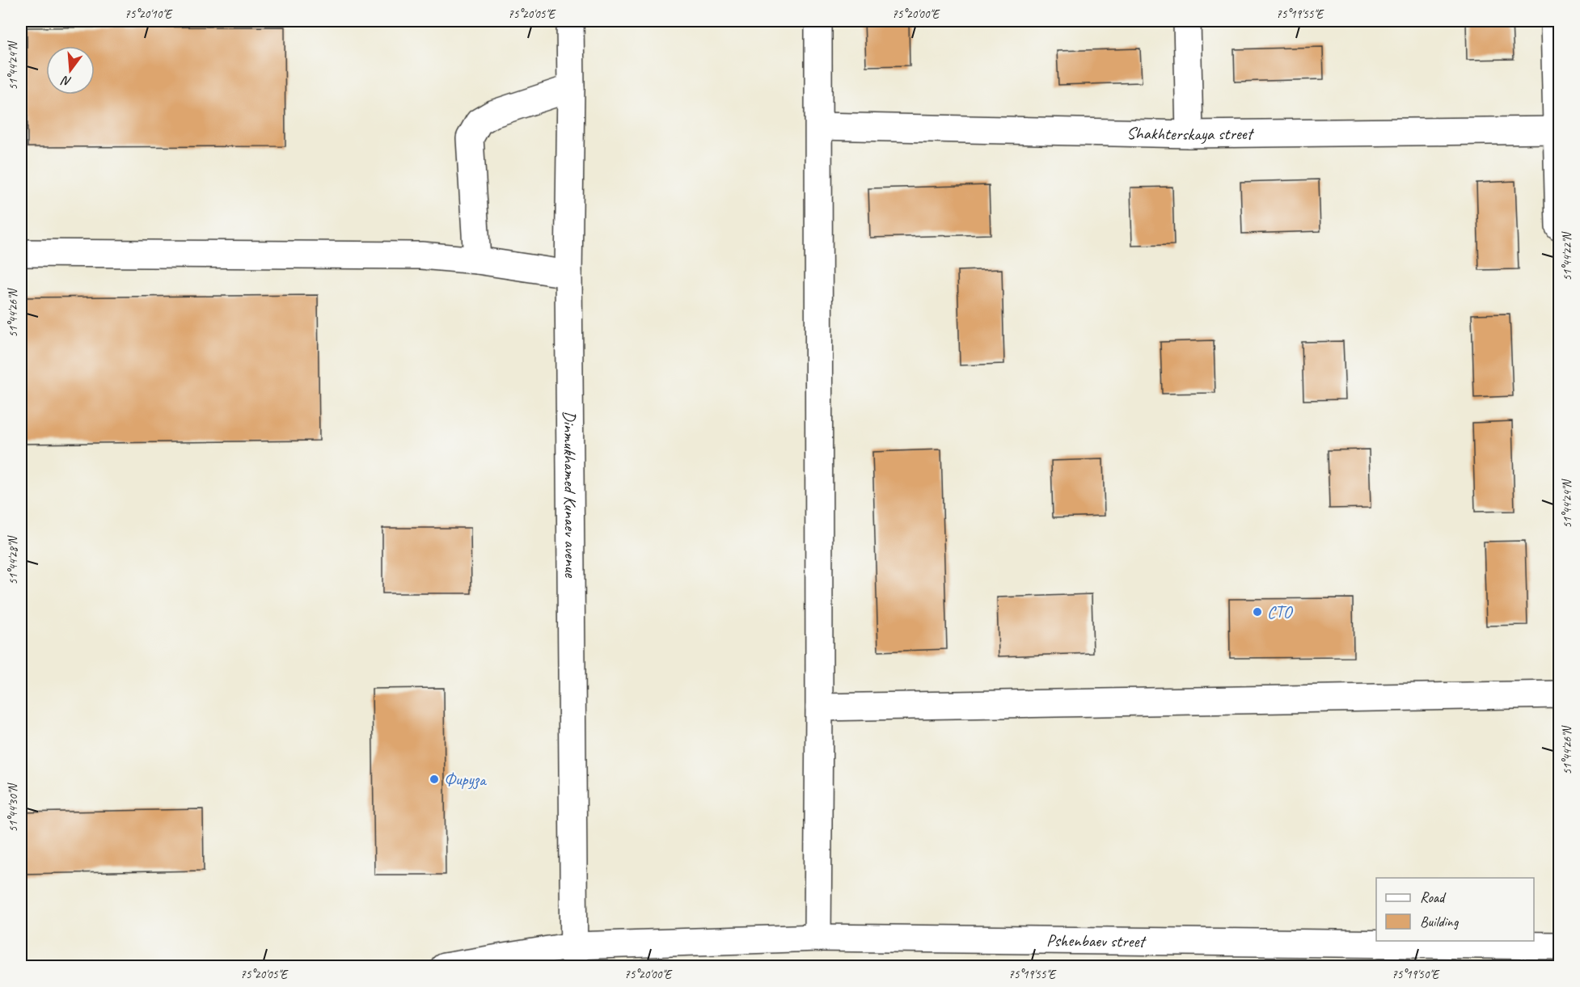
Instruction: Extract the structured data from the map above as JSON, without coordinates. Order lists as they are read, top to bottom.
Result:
{
  "streets": {
    "street": ["Shakhterskaya street", "Dinmukhamed Kunaev avenue", "Pshenbaev street"]
  },
  "crossings": [
    ["Dinmukhamed Kunaev avenue", "Pshenbaev street"]
  ],
  "places": ["СТО", "Фируза"],
  "legend": ["Road", "Building"],
  "north": "bottom",
  "coordinates": [
    "75°20'10\"E",
    "75°20'05\"E",
    "75°20'00\"E",
    "75°19'55\"E",
    "51°44'24\"N",
    "51°44'22\"N",
    "51°44'26\"N",
    "51°44'28\"N",
    "51°44'30\"N",
    "75°19'50\"E"
  ]
}
